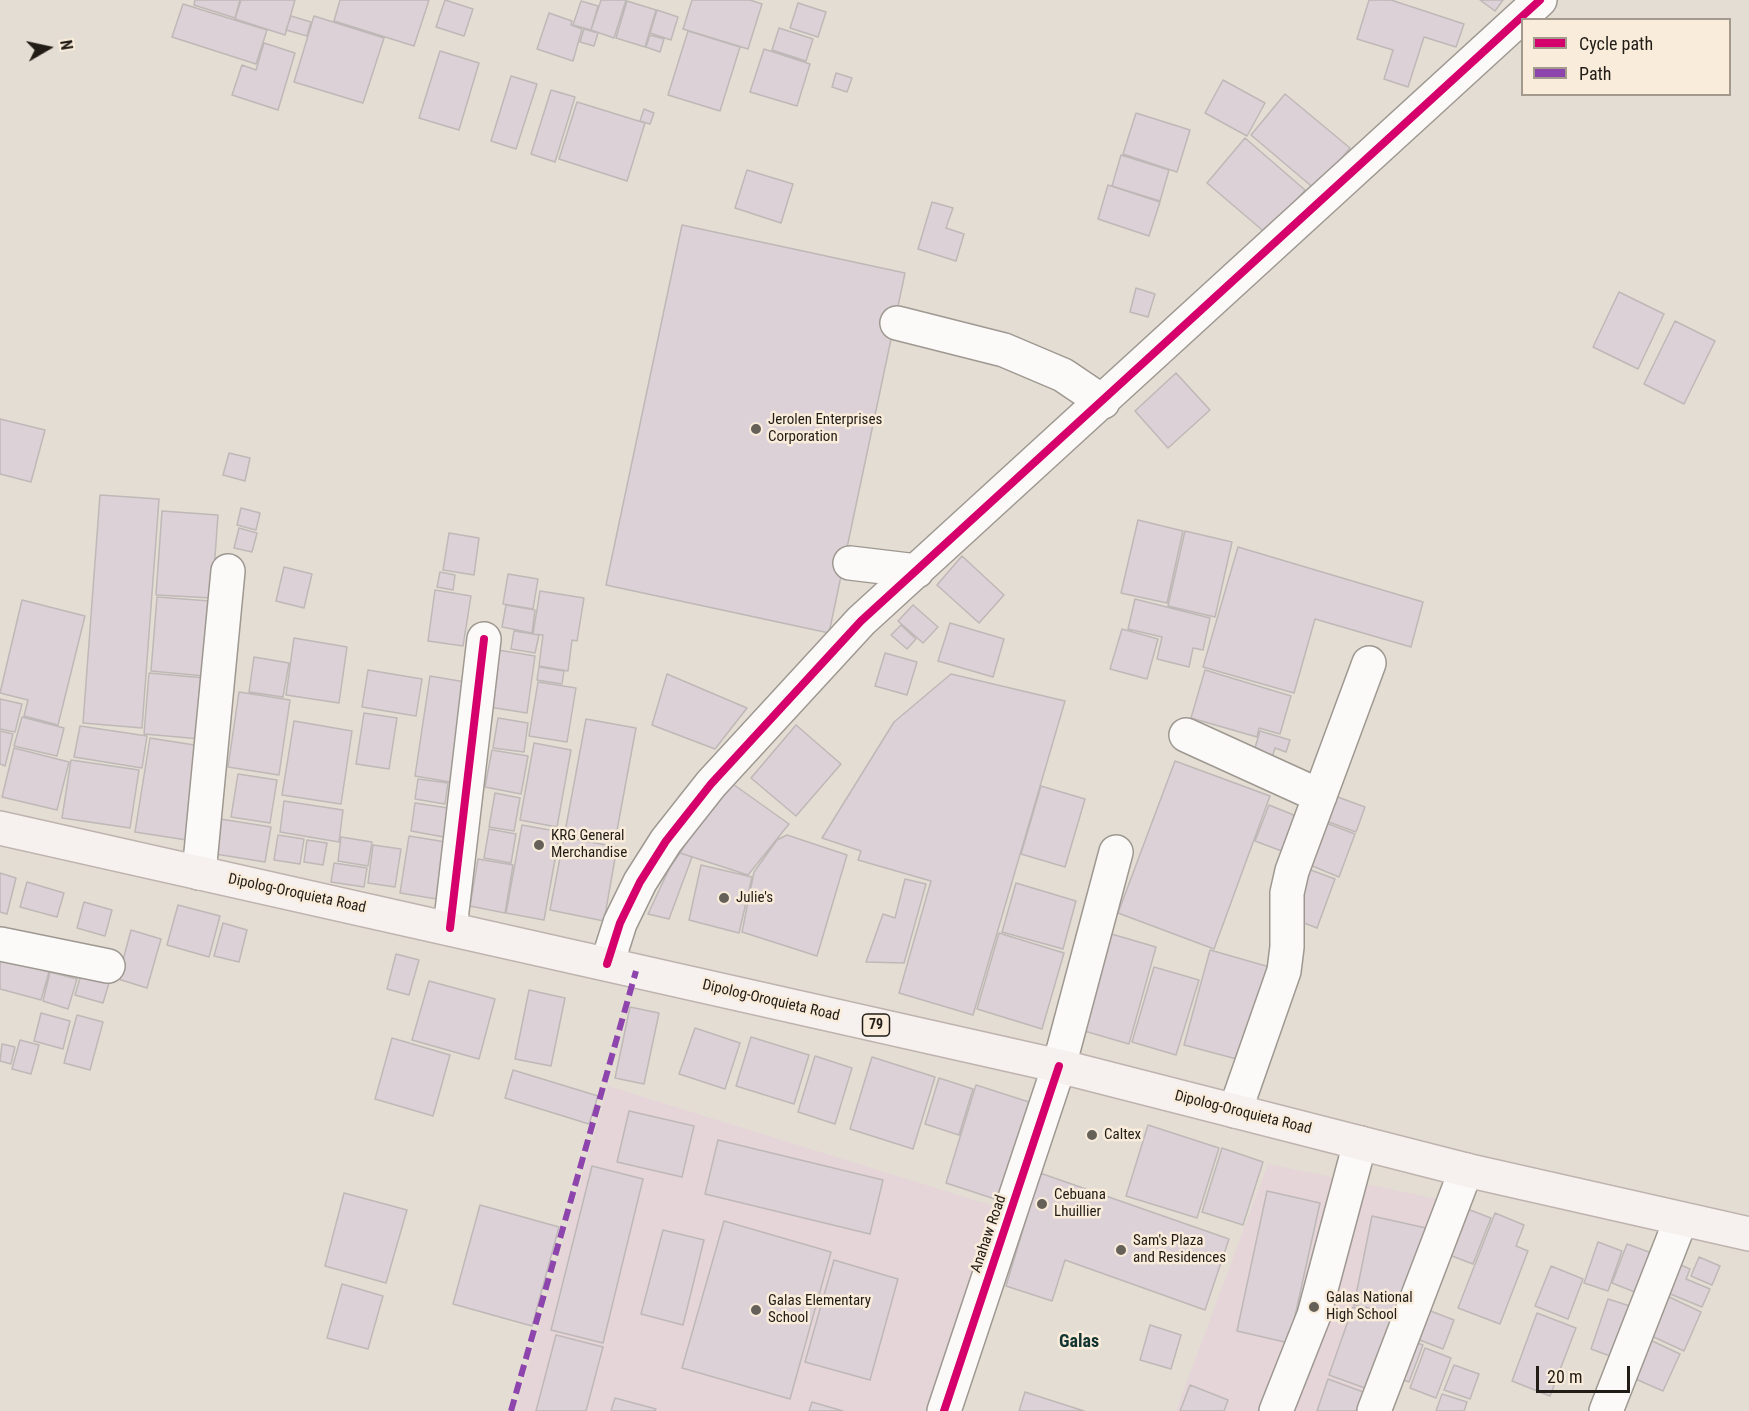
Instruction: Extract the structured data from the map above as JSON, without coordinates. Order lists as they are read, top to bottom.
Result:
{
  "streets": {
    "main road": ["Dipolog-Oroquieta Road", "79"],
    "street": ["Anahaw Road"]
  },
  "crossings": [
    ["Dipolog-Oroquieta Road", "Anahaw Road"]
  ],
  "districts": ["Galas"],
  "places": [
    "Jerolen Enterprises Corporation",
    "KRG General Merchandise",
    "Julie's",
    "Caltex",
    "Cebuana Lhuillier",
    "Sam's Plaza and Residences",
    "Galas National High School",
    "Galas Elementary School"
  ],
  "legend": ["Cycle path", "Path"],
  "scale_bar": "20 m",
  "north": "right"
}
